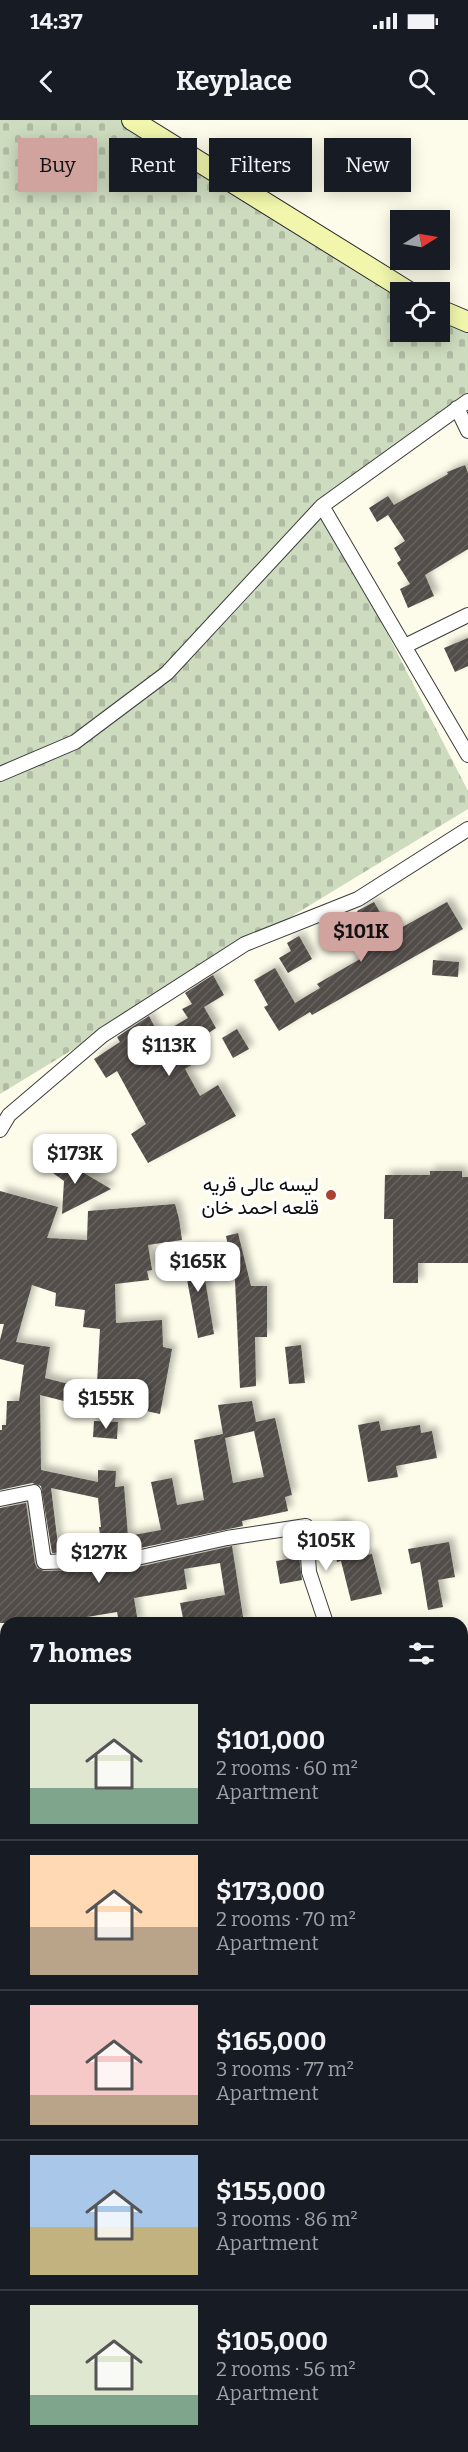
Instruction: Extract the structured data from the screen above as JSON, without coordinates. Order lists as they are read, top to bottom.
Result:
{
  "places": ["لیسه عالی قریه قلعه احمد خان"],
  "north": "right",
  "page": {
    "status": "14:37",
    "header": "Keyplace",
    "chip": [
      "Buy",
      "Rent",
      "Filters",
      "New"
    ],
    "price": [
      "$101K",
      "$113K",
      "$173K",
      "$165K",
      "$155K",
      "$105K",
      "$127K"
    ],
    "heading": "7 homes",
    "list": [
      {
        "name": "$101,000",
        "note": "2 rooms · 60 m² · Apartment"
      },
      {
        "name": "$173,000",
        "note": "2 rooms · 70 m² · Apartment"
      },
      {
        "name": "$165,000",
        "note": "3 rooms · 77 m² · Apartment"
      },
      {
        "name": "$155,000",
        "note": "3 rooms · 86 m² · Apartment"
      },
      {
        "name": "$105,000",
        "note": "2 rooms · 56 m² · Apartment"
      }
    ]
  }
}
